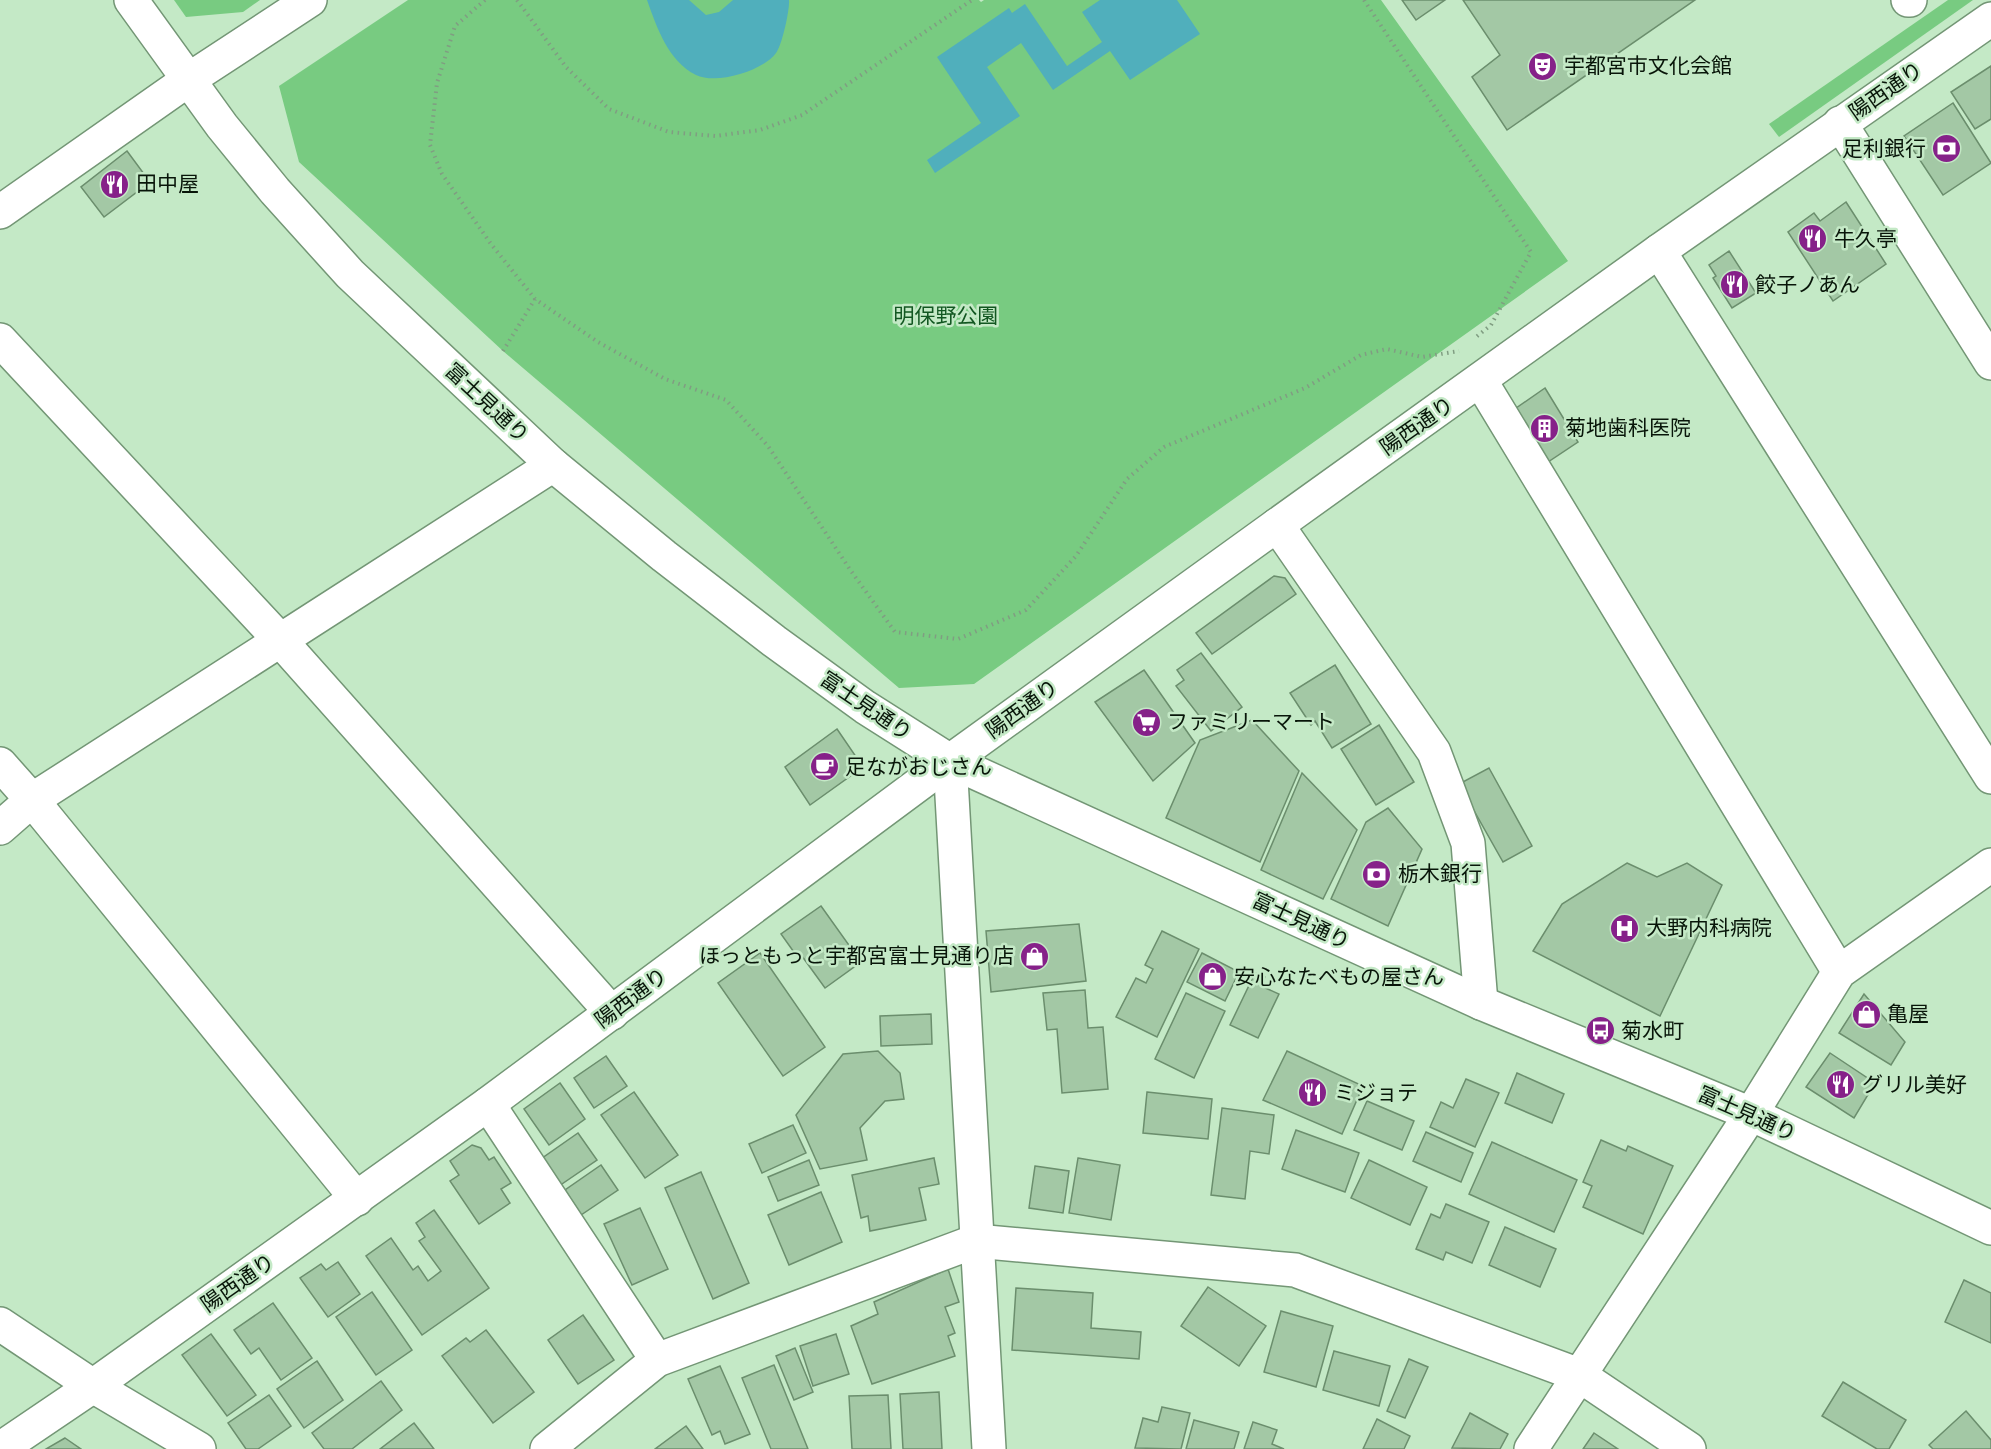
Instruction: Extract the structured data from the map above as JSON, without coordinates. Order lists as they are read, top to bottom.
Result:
{
  "streets": {
    "street": ["陽西通り", "富士見通り"]
  },
  "crossings": [
    ["陽西通り", "富士見通り"]
  ],
  "parks": ["明保野公園"],
  "places": {
    "theatre": ["宇都宮市文化会館"],
    "bank": ["足利銀行", "栃木銀行"],
    "restaurant": [
      "田中屋",
      "牛久亭",
      "餃子ノあん",
      "グリル美好",
      "ミジョテ"
    ],
    "building": ["菊地歯科医院"],
    "supermarket": ["ファミリーマート"],
    "cafe": ["足ながおじさん"],
    "hospital": ["大野内科病院"],
    "shop": ["ほっともっと宇都宮富士見通り店", "安心なたべもの屋さん", "亀屋"],
    "bus stop": ["菊水町"]
  }
}
